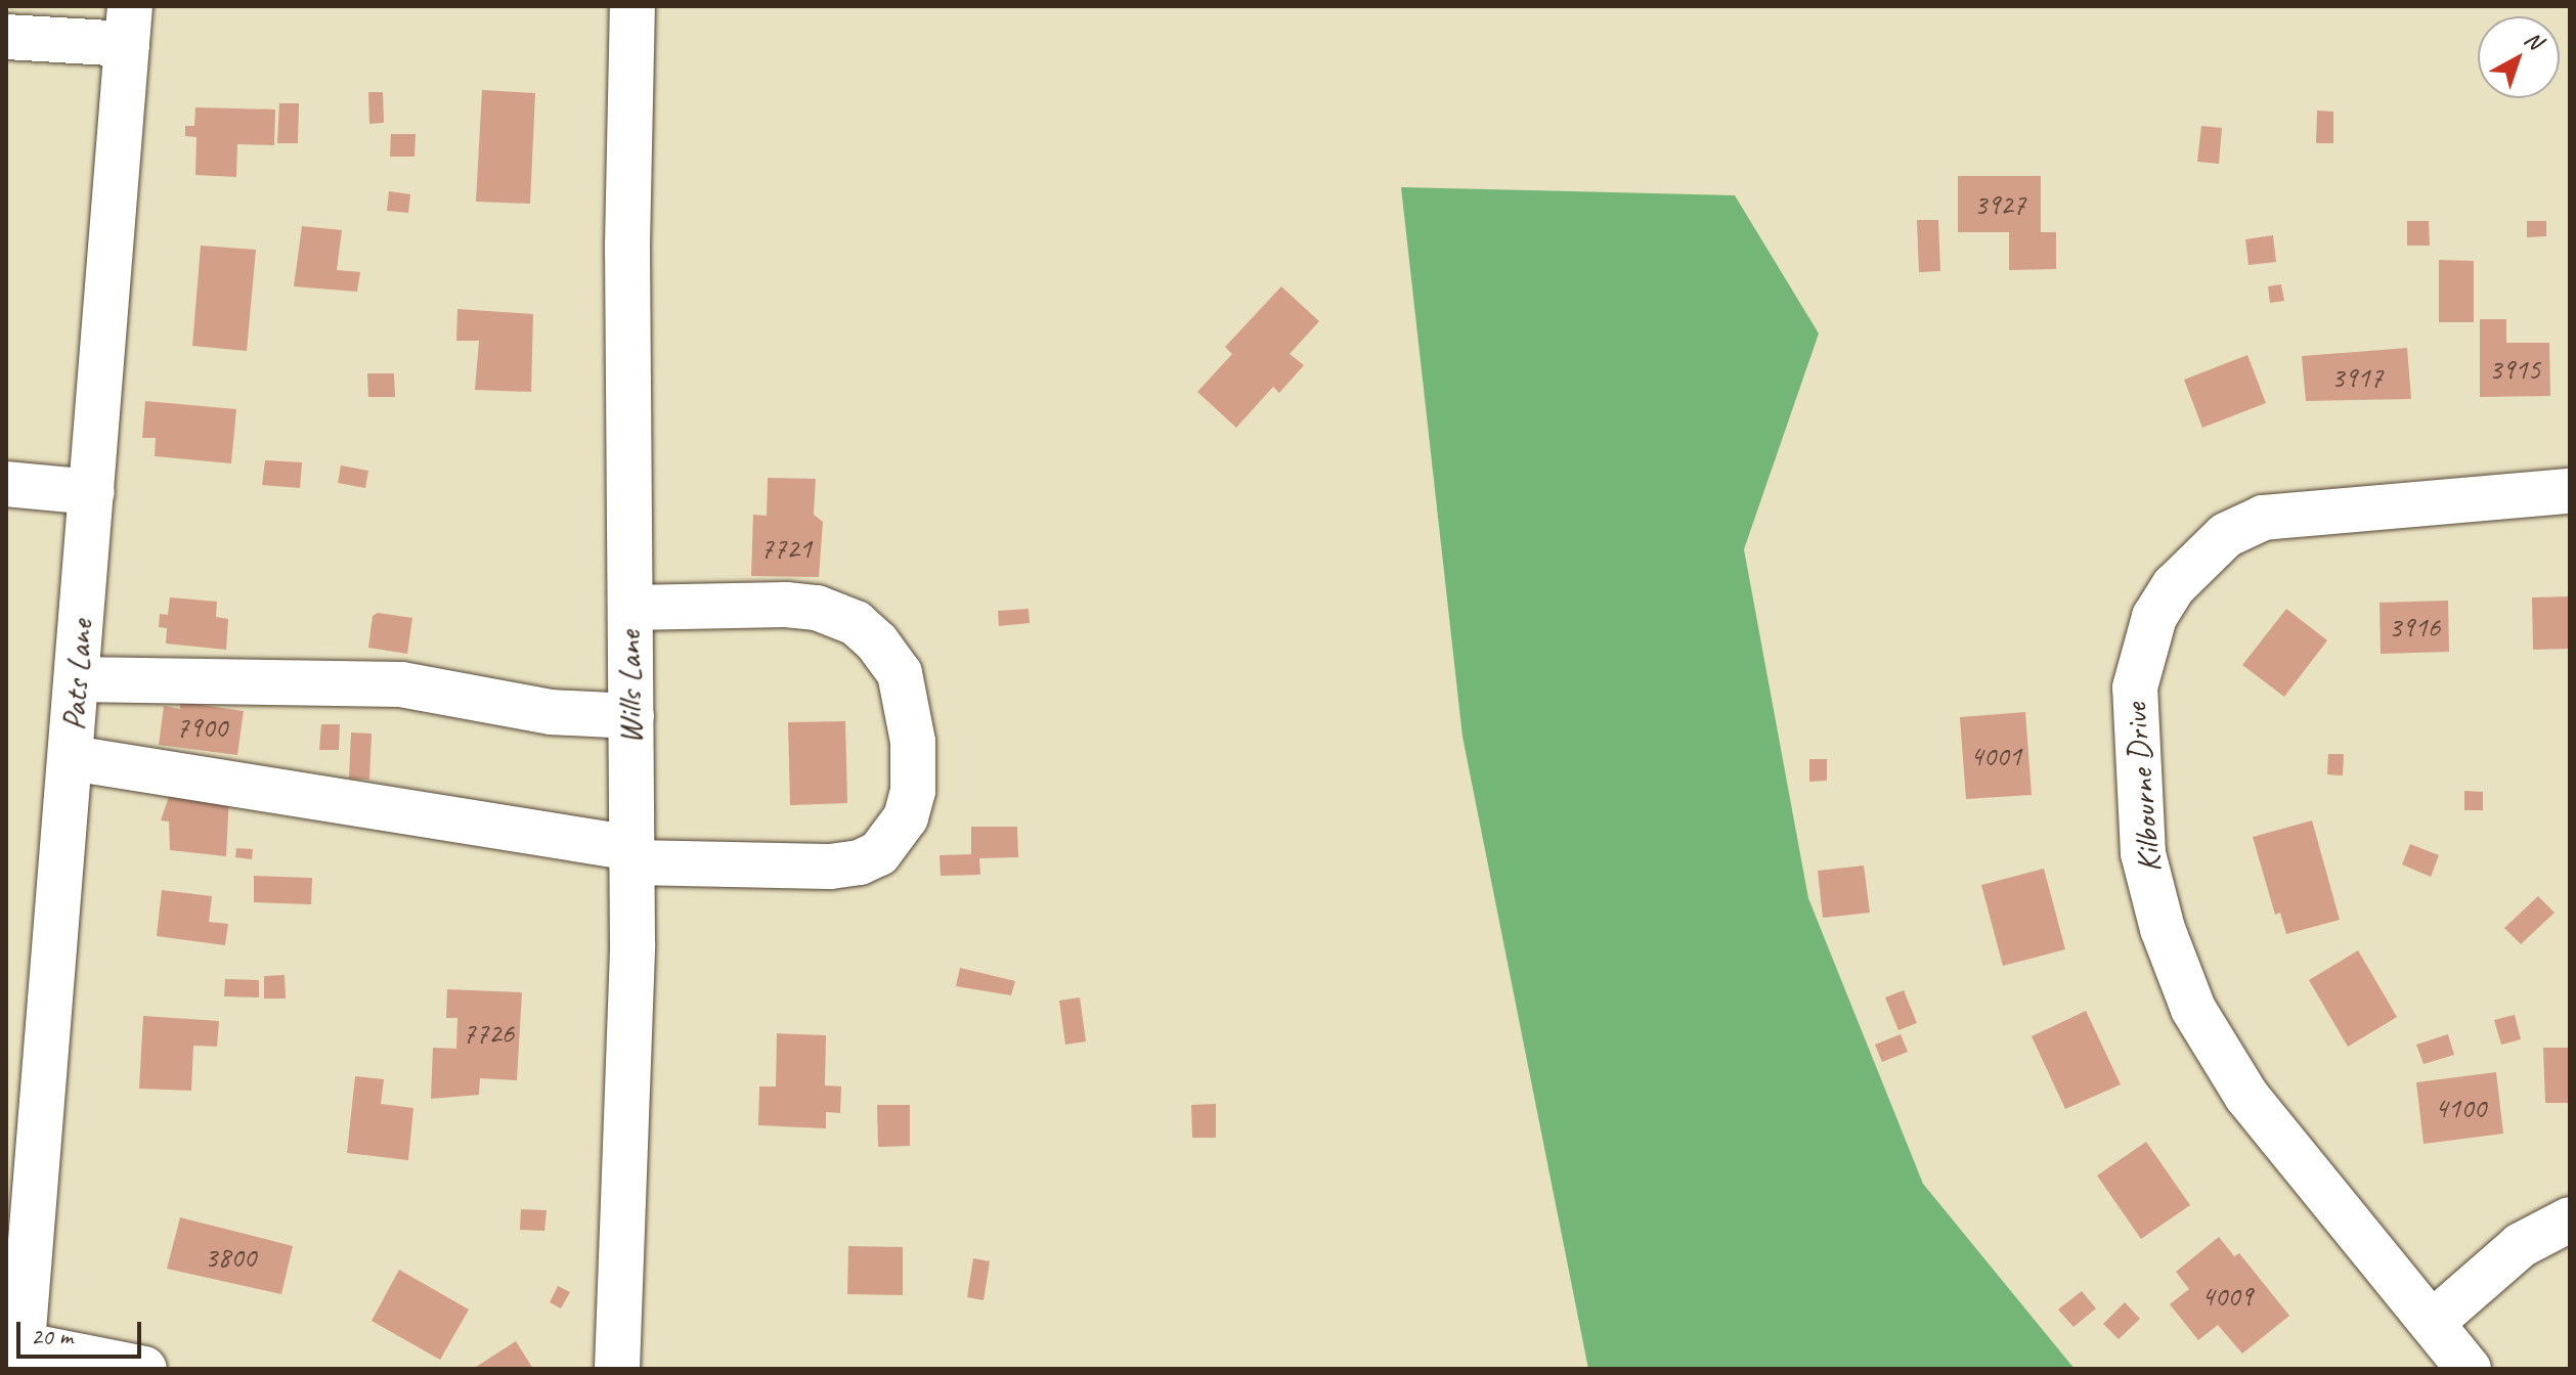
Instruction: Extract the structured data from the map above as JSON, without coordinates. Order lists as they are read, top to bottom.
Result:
{
  "streets": {
    "street": ["Pats Lane", "Wills Lane", "Kilbourne Drive"]
  },
  "house_numbers": [
    "3927",
    "3915",
    "3917",
    "7721",
    "3916",
    "7900",
    "4001",
    "7726",
    "4100",
    "3800",
    "4009"
  ],
  "scale_bar": "20 m",
  "north": "top right"
}
